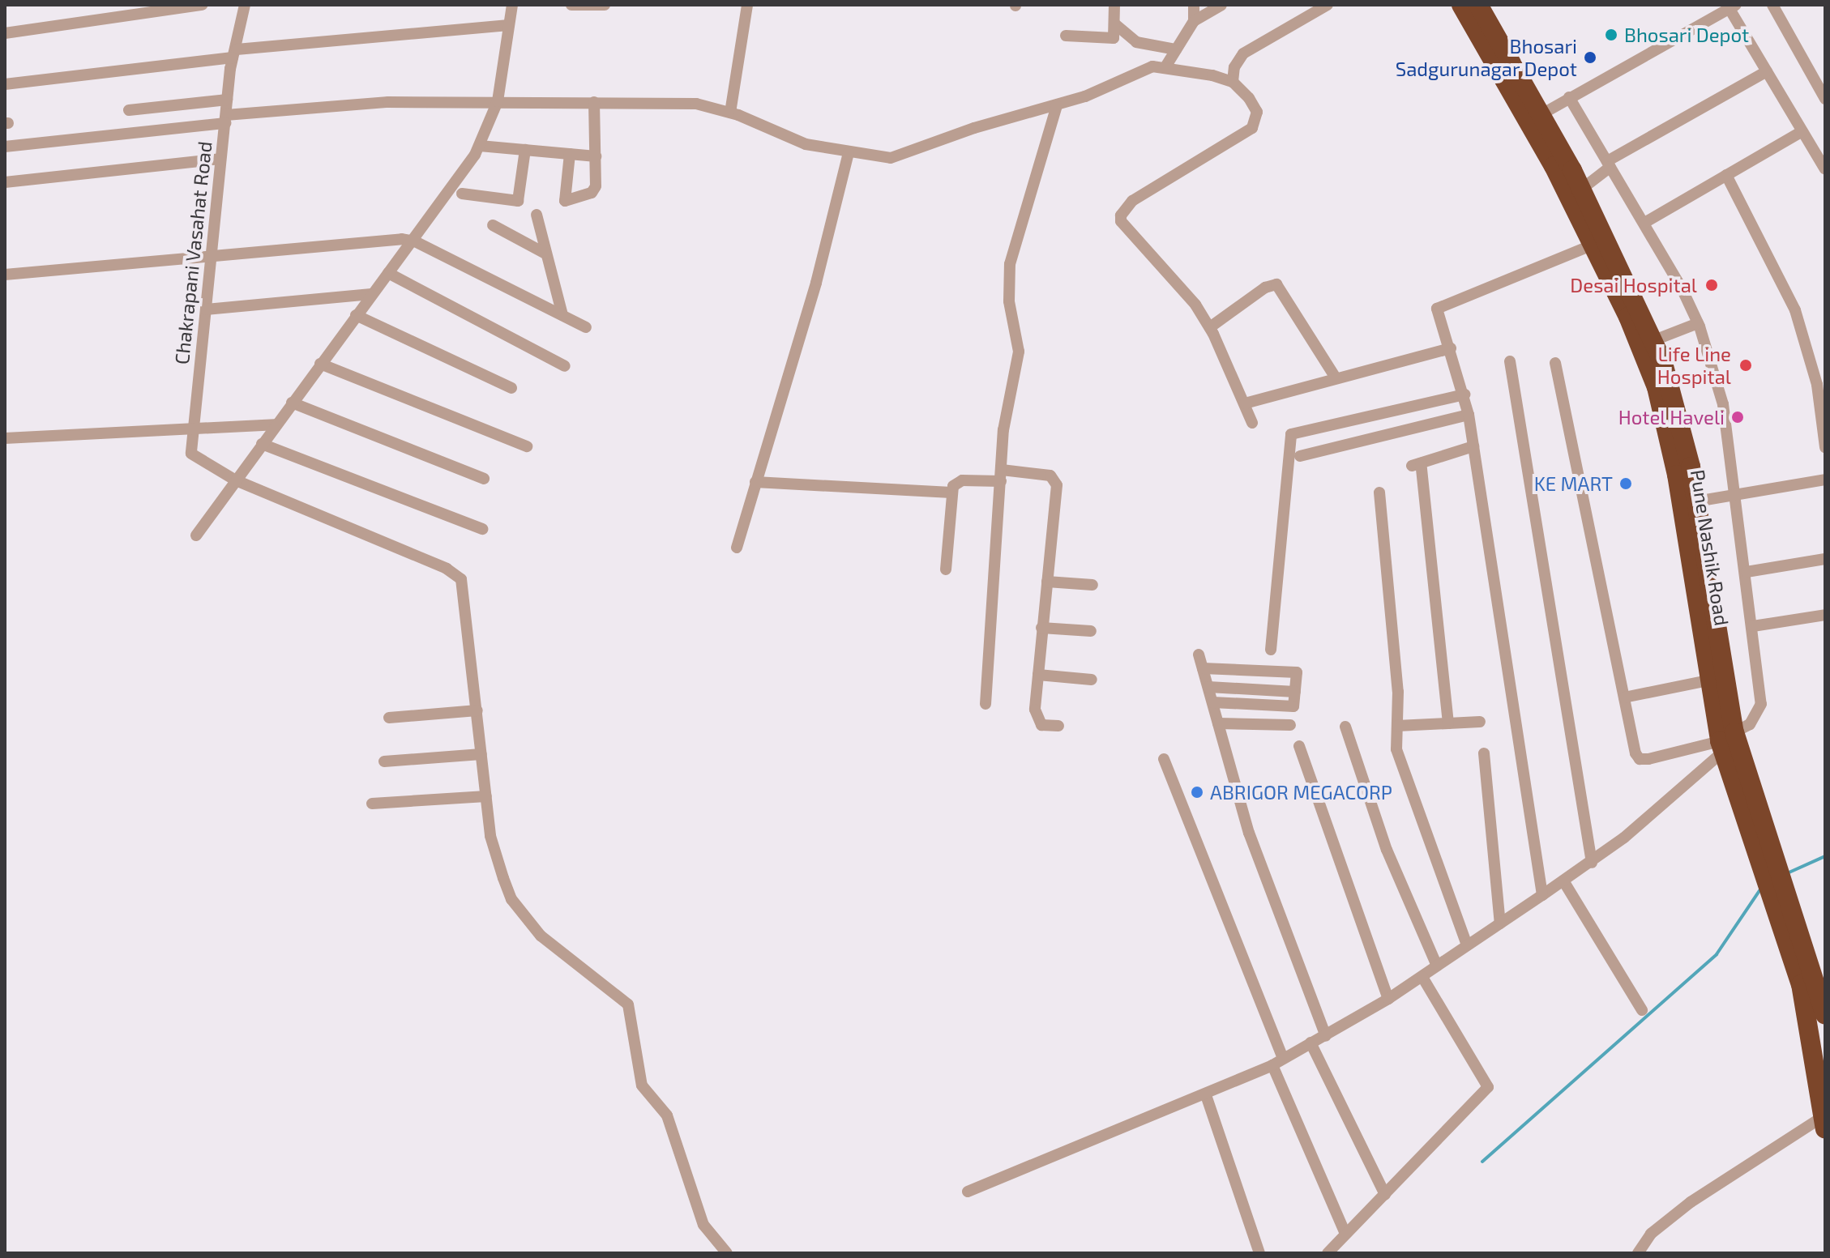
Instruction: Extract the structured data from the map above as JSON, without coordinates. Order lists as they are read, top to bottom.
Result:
{
  "streets": {
    "highway": ["Pune Nashik Road"],
    "street": ["Chakrapani Vasahat Road"]
  },
  "places": [
    "Bhosari Depot",
    "Bhosari Sadgurunagar Depot",
    "Desai Hospital",
    "Life Line Hospital",
    "Hotel Haveli",
    "KE MART",
    "ABRIGOR MEGACORP"
  ]
}
